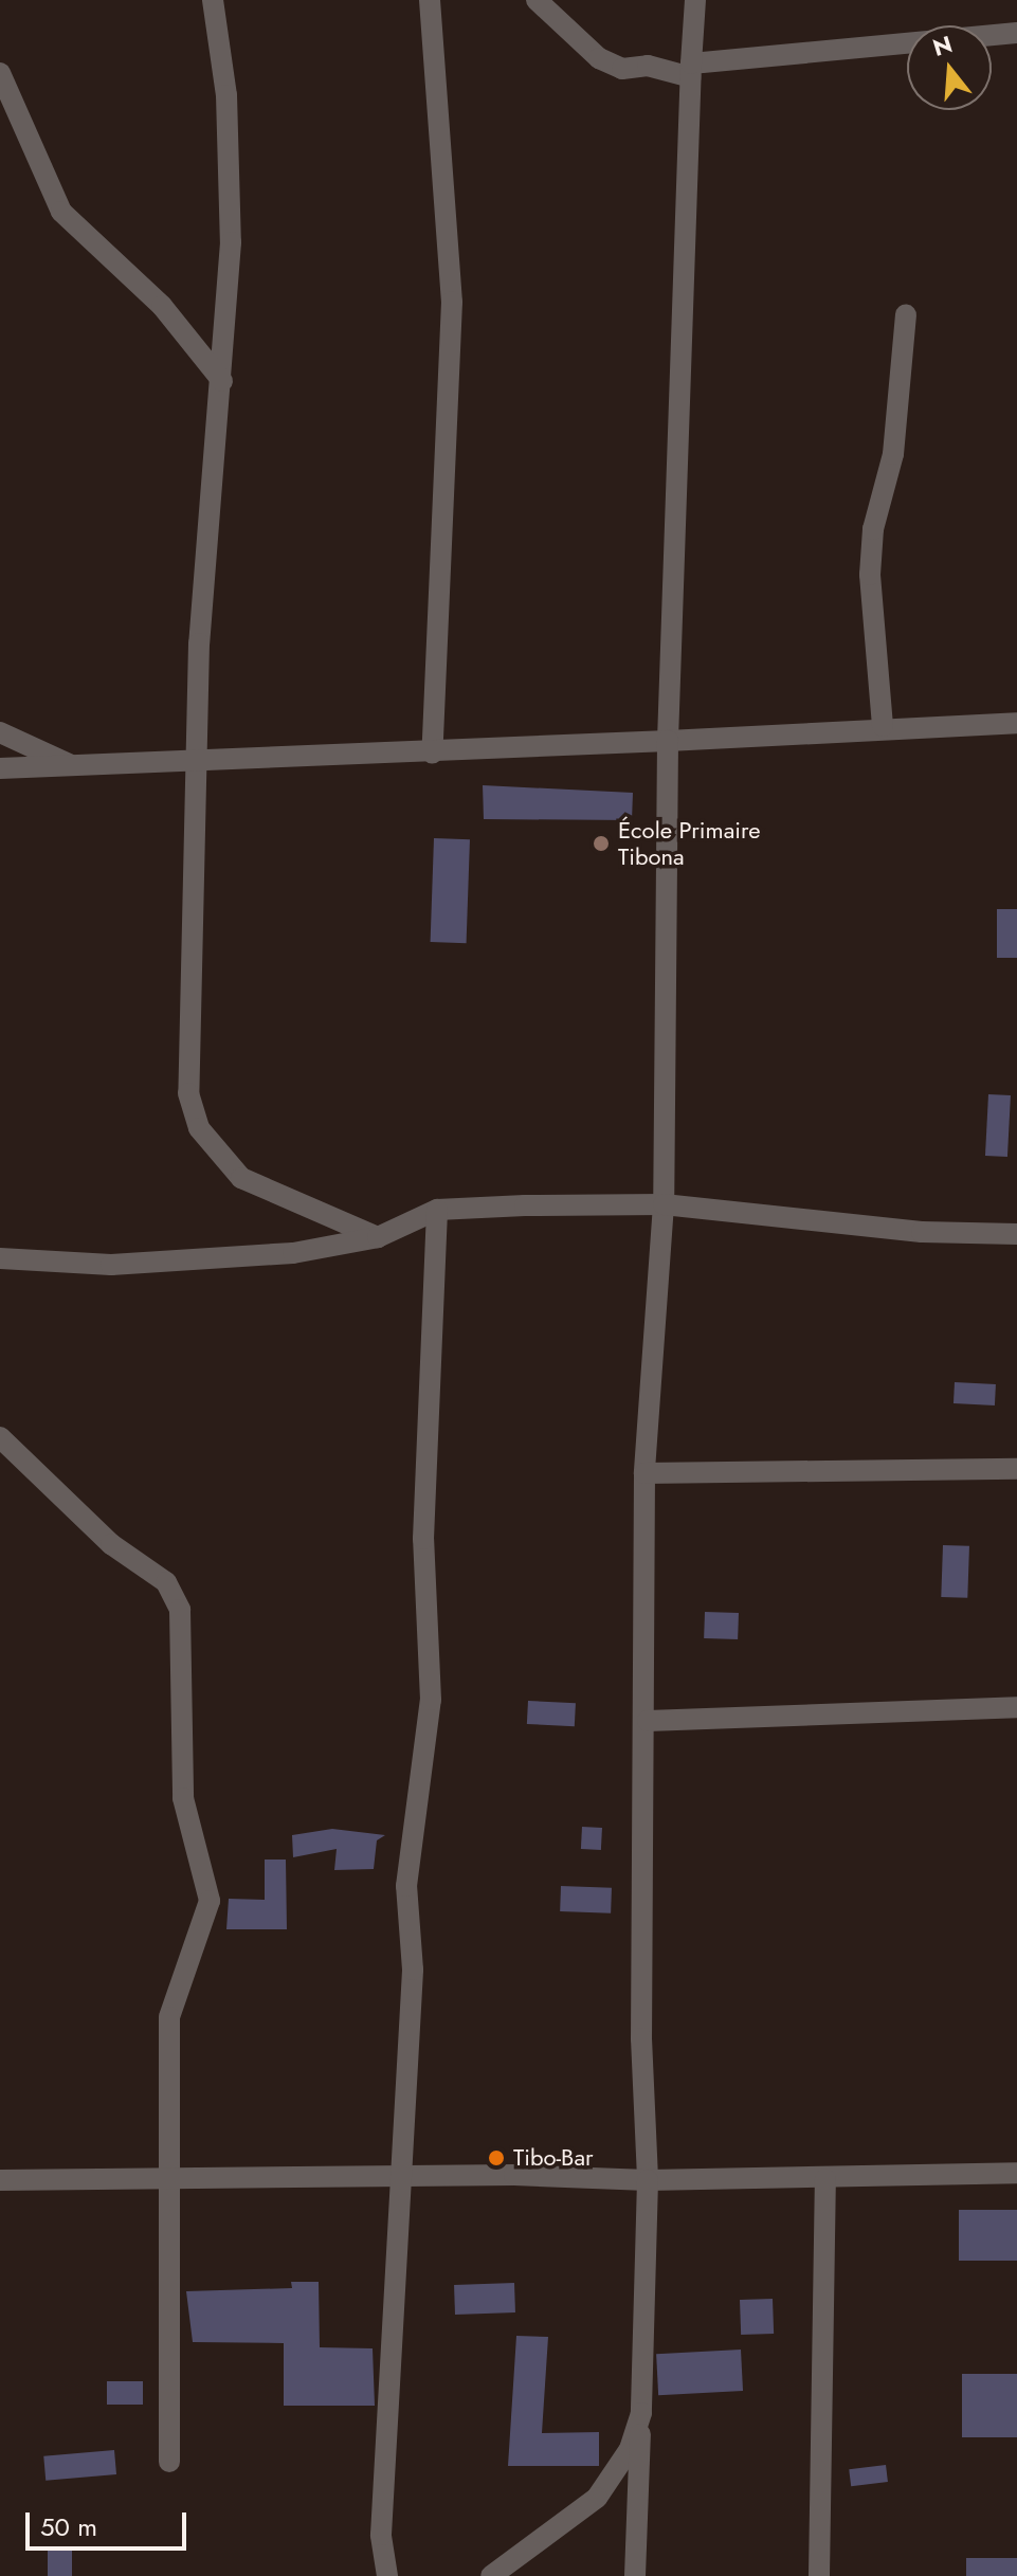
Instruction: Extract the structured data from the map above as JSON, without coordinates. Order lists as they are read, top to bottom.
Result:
{
  "places": ["École Primaire Tibona", "Tibo-Bar"],
  "scale_bar": "50 m",
  "north": "top"
}
